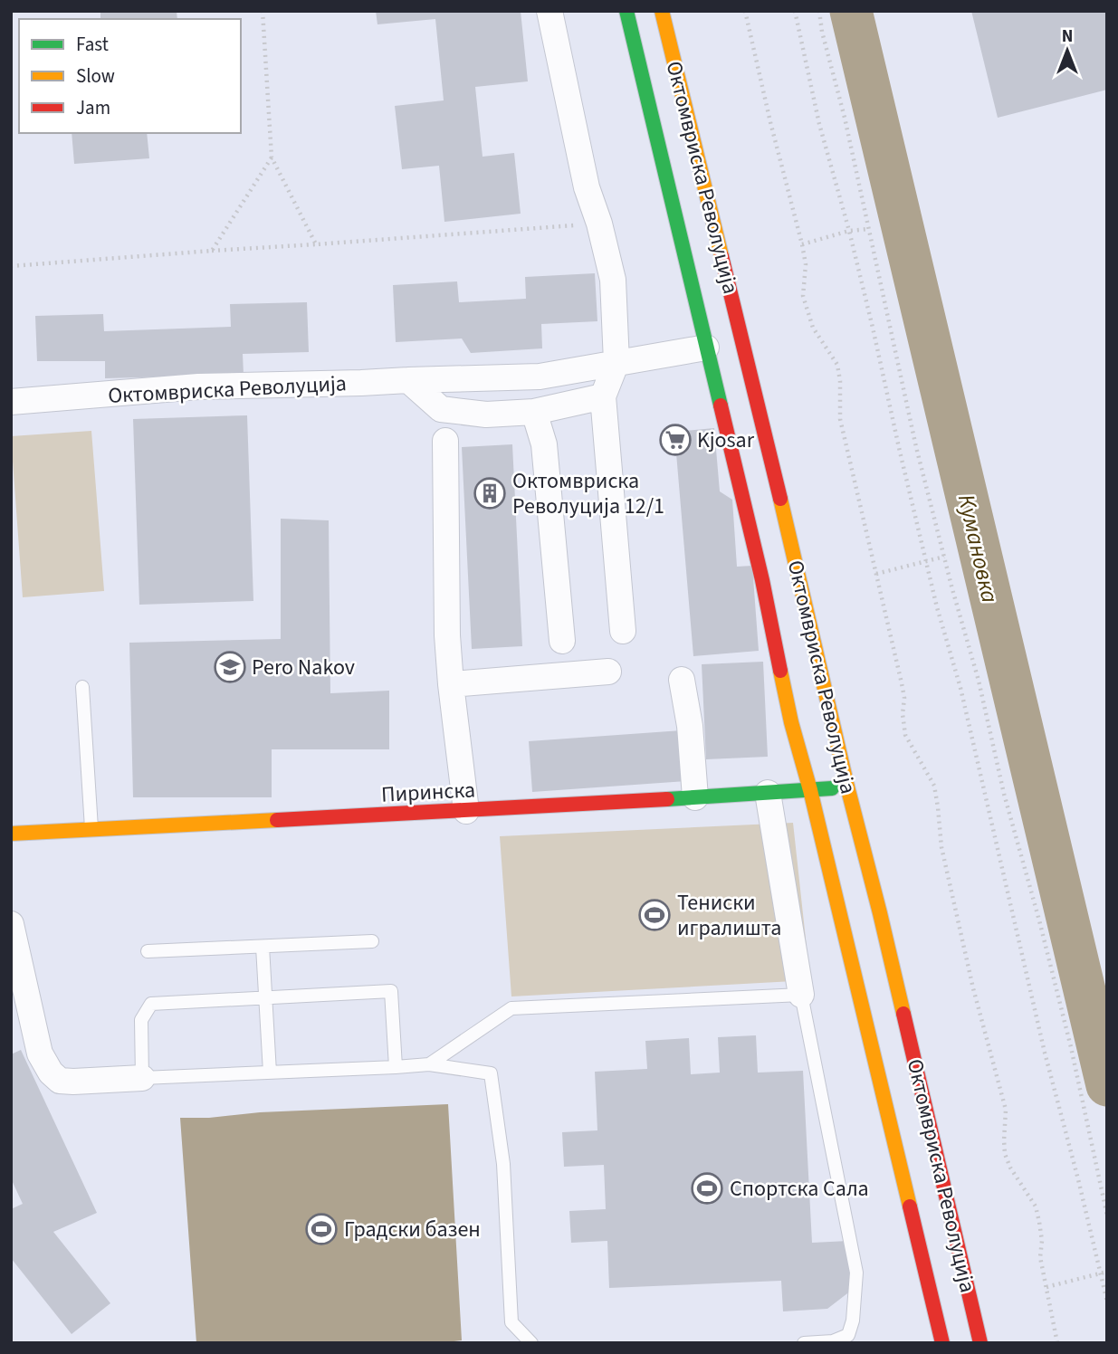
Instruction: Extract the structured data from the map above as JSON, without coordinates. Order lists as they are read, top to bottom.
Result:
{
  "streets": {
    "street": ["Октомвриска Револуција", "Пиринска"]
  },
  "crossings": [
    ["Октомвриска Револуција", "Пиринска"]
  ],
  "water": ["Кумановка"],
  "places": {
    "supermarket": ["Kjosar"],
    "building": ["Октомвриска Револуција 12/1"],
    "school or university": ["Pero Nakov"],
    "sports": ["Тениски игралишта", "Спортска Сала", "Градски базен"]
  },
  "legend": ["Fast", "Slow", "Jam"],
  "north": "top"
}
